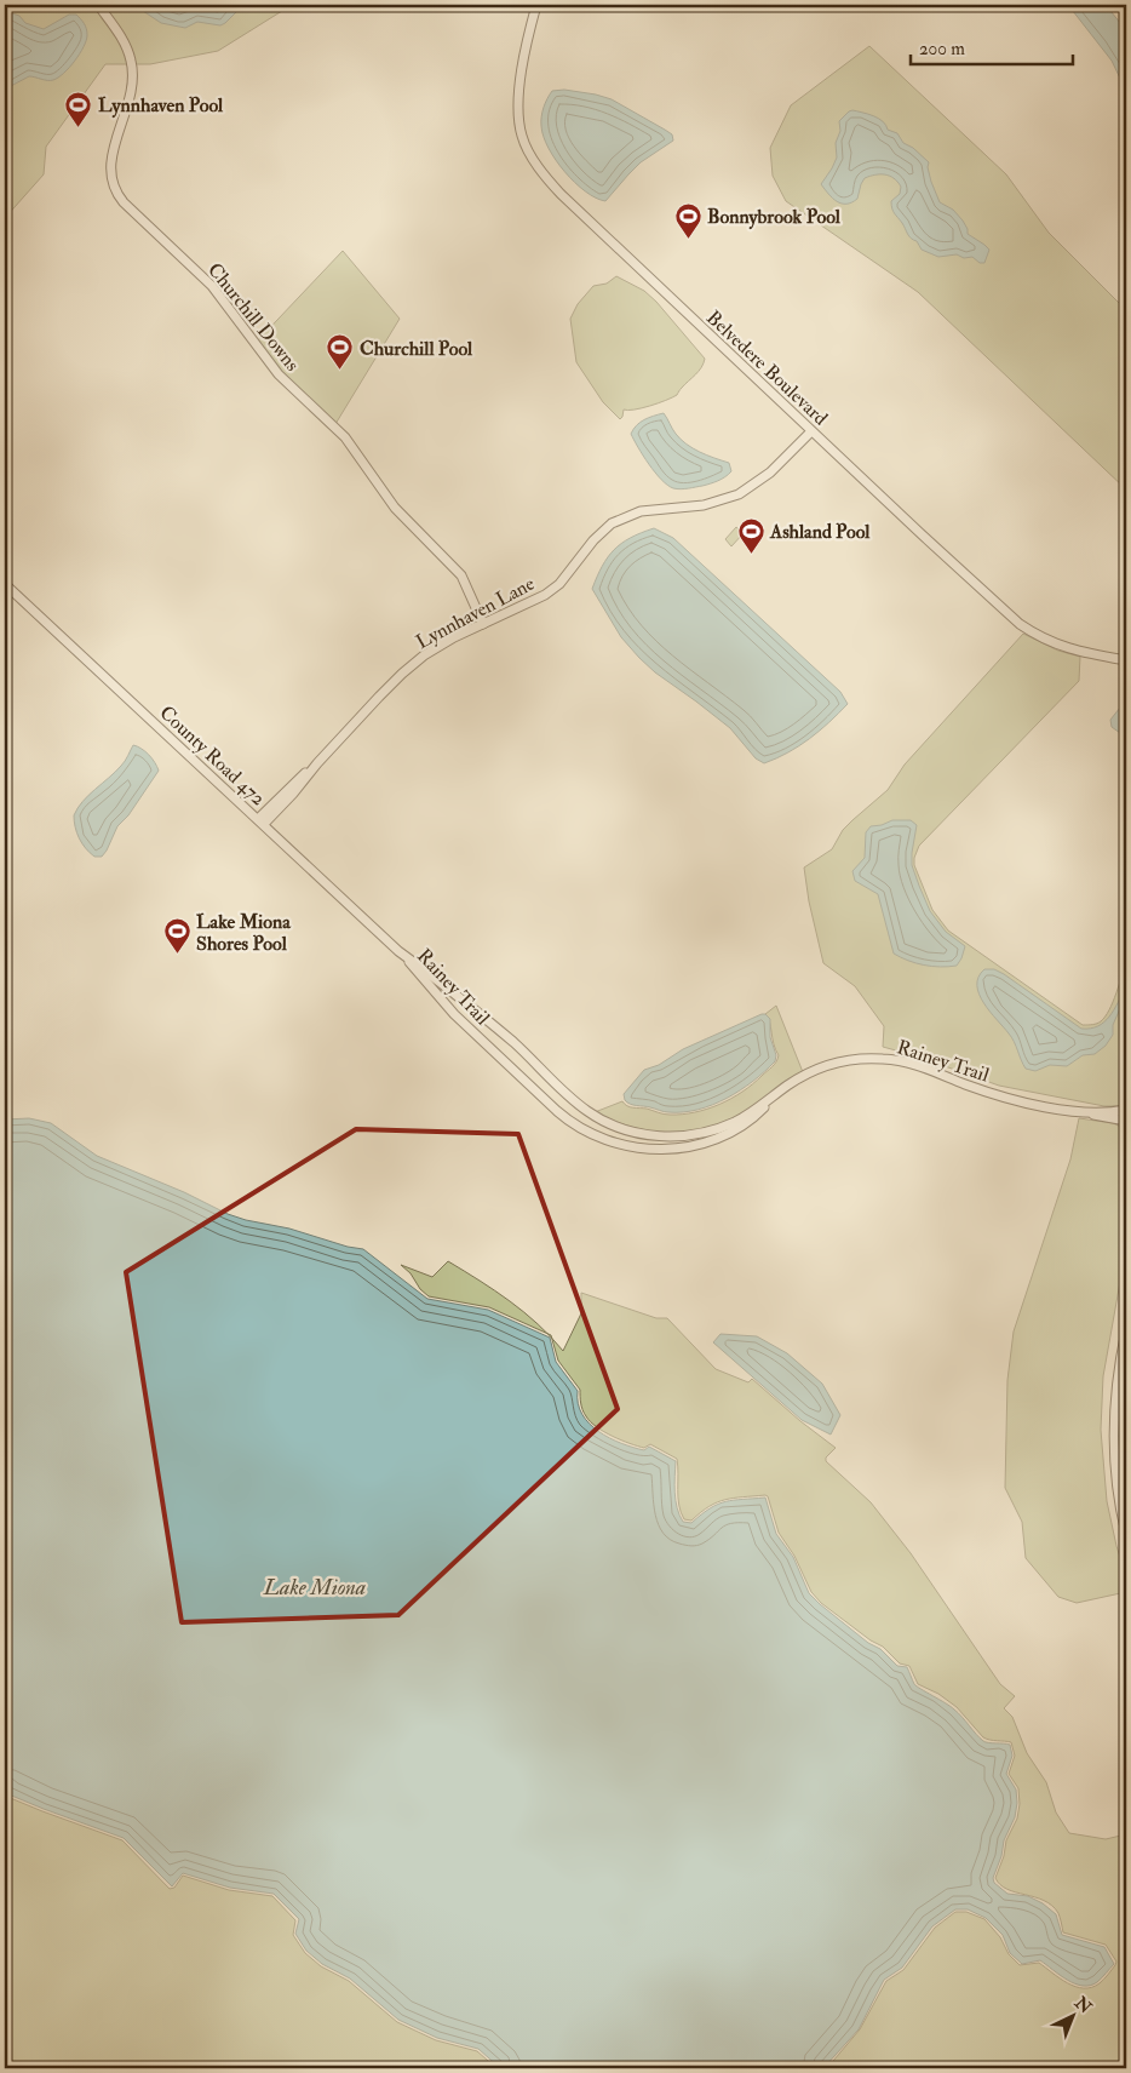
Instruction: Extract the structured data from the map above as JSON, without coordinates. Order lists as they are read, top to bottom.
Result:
{
  "streets": {
    "street": [
      "Churchill Downs",
      "Belvedere Boulevard",
      "Lynnhaven Lane",
      "County Road 472",
      "Rainey Trail"
    ]
  },
  "crossings": [
    ["Churchill Downs", "Lynnhaven Lane"],
    ["Belvedere Boulevard", "Lynnhaven Lane"],
    ["Lynnhaven Lane", "County Road 472"],
    ["County Road 472", "Rainey Trail"]
  ],
  "water": ["Lake Miona"],
  "places": {
    "sports": [
      "Lynnhaven Pool",
      "Bonnybrook Pool",
      "Churchill Pool",
      "Ashland Pool",
      "Lake Miona Shores Pool"
    ]
  },
  "scale_bar": "200 m",
  "north": "top right"
}
